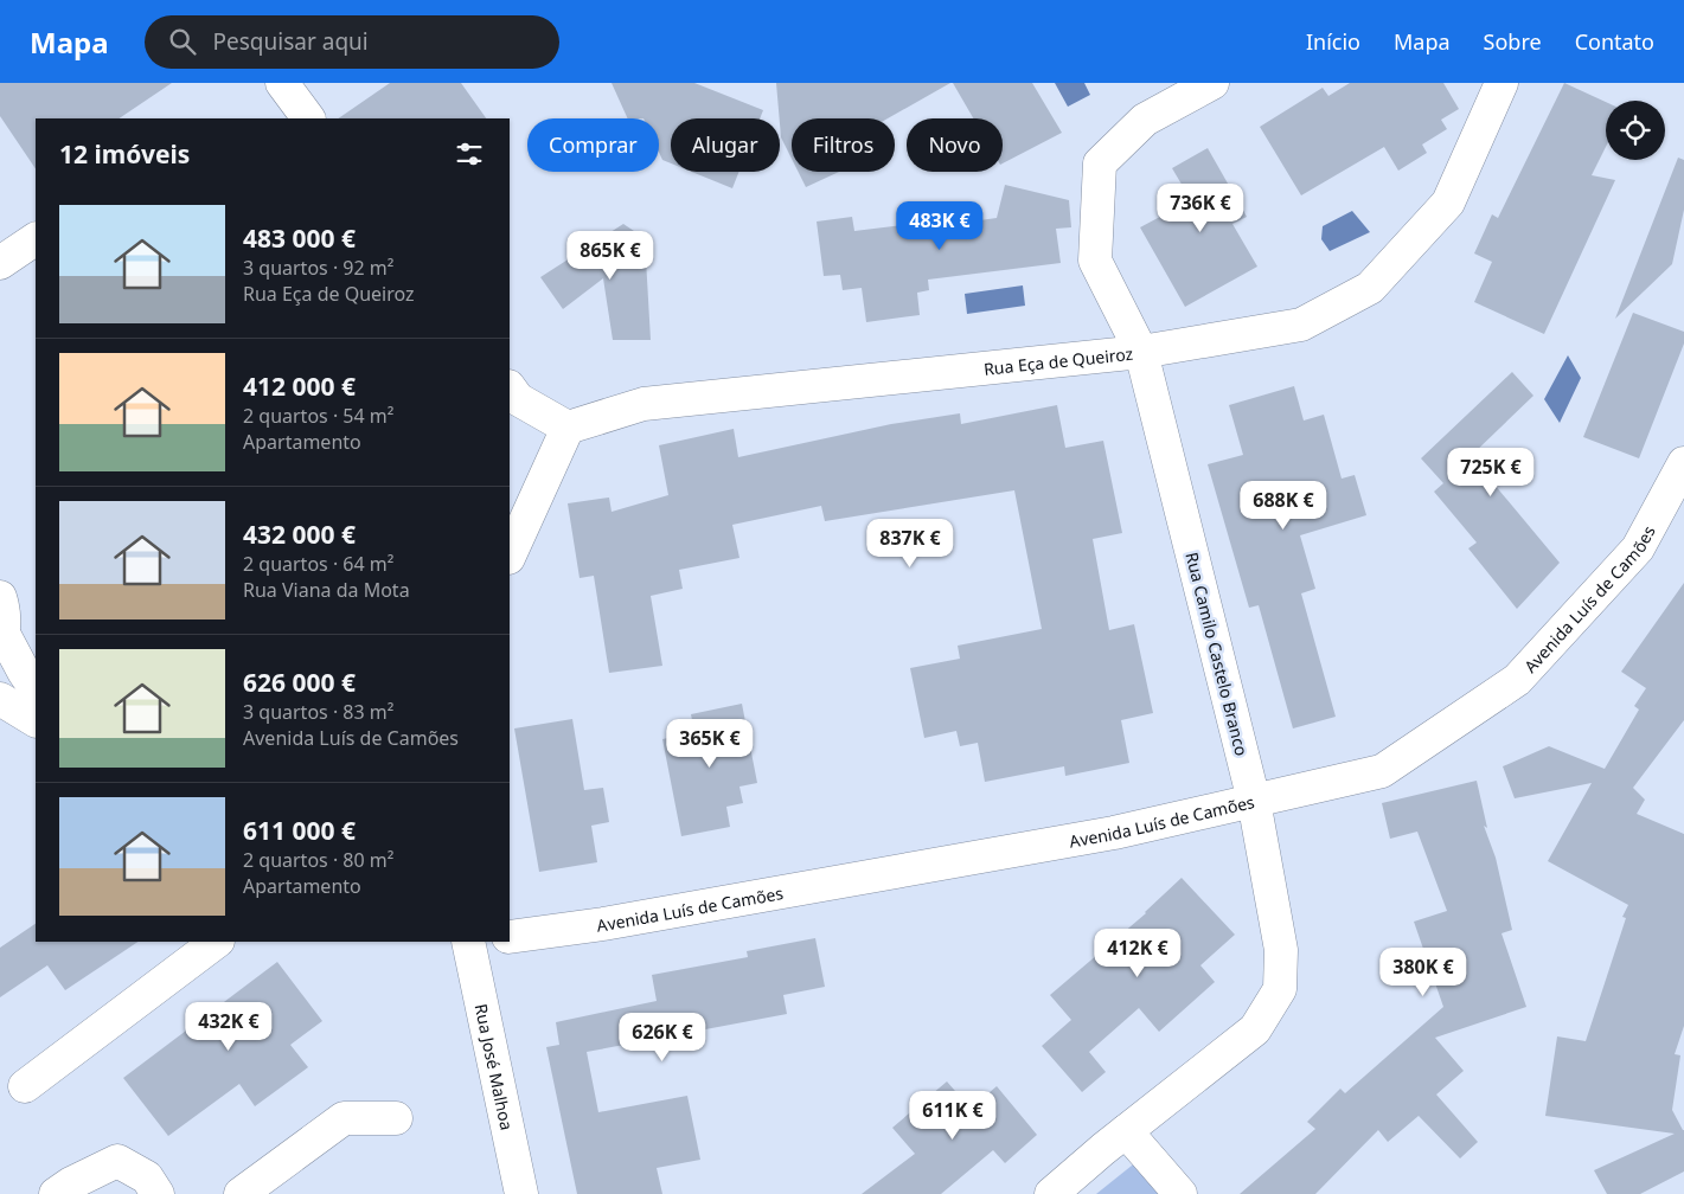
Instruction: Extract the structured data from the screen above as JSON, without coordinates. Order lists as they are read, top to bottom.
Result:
{
  "streets": {
    "street": [
      "Rua Eça de Queiroz",
      "Avenida Luís de Camões",
      "Rua Camilo Castelo Branco",
      "Rua José Malhoa"
    ]
  },
  "crossings": [
    ["Rua Eça de Queiroz", "Rua Camilo Castelo Branco"],
    ["Avenida Luís de Camões", "Rua Camilo Castelo Branco"]
  ],
  "page": {
    "header": "Mapa",
    "search": "Pesquisar aqui",
    "nav": [
      "Início",
      "Mapa",
      "Sobre",
      "Contato"
    ],
    "chip": [
      "Comprar",
      "Alugar",
      "Filtros",
      "Novo"
    ],
    "heading": "12 imóveis",
    "price": [
      "736K €",
      "483K €",
      "865K €",
      "725K €",
      "688K €",
      "837K €",
      "365K €",
      "412K €",
      "380K €",
      "432K €",
      "626K €",
      "611K €"
    ],
    "list": [
      {
        "name": "483 000 €",
        "note": "3 quartos · 92 m² · Rua Eça de Queiroz"
      },
      {
        "name": "412 000 €",
        "note": "2 quartos · 54 m² · Apartamento"
      },
      {
        "name": "432 000 €",
        "note": "2 quartos · 64 m² · Rua Viana da Mota"
      },
      {
        "name": "626 000 €",
        "note": "3 quartos · 83 m² · Avenida Luís de Camões"
      },
      {
        "name": "611 000 €",
        "note": "2 quartos · 80 m² · Apartamento"
      }
    ]
  }
}
